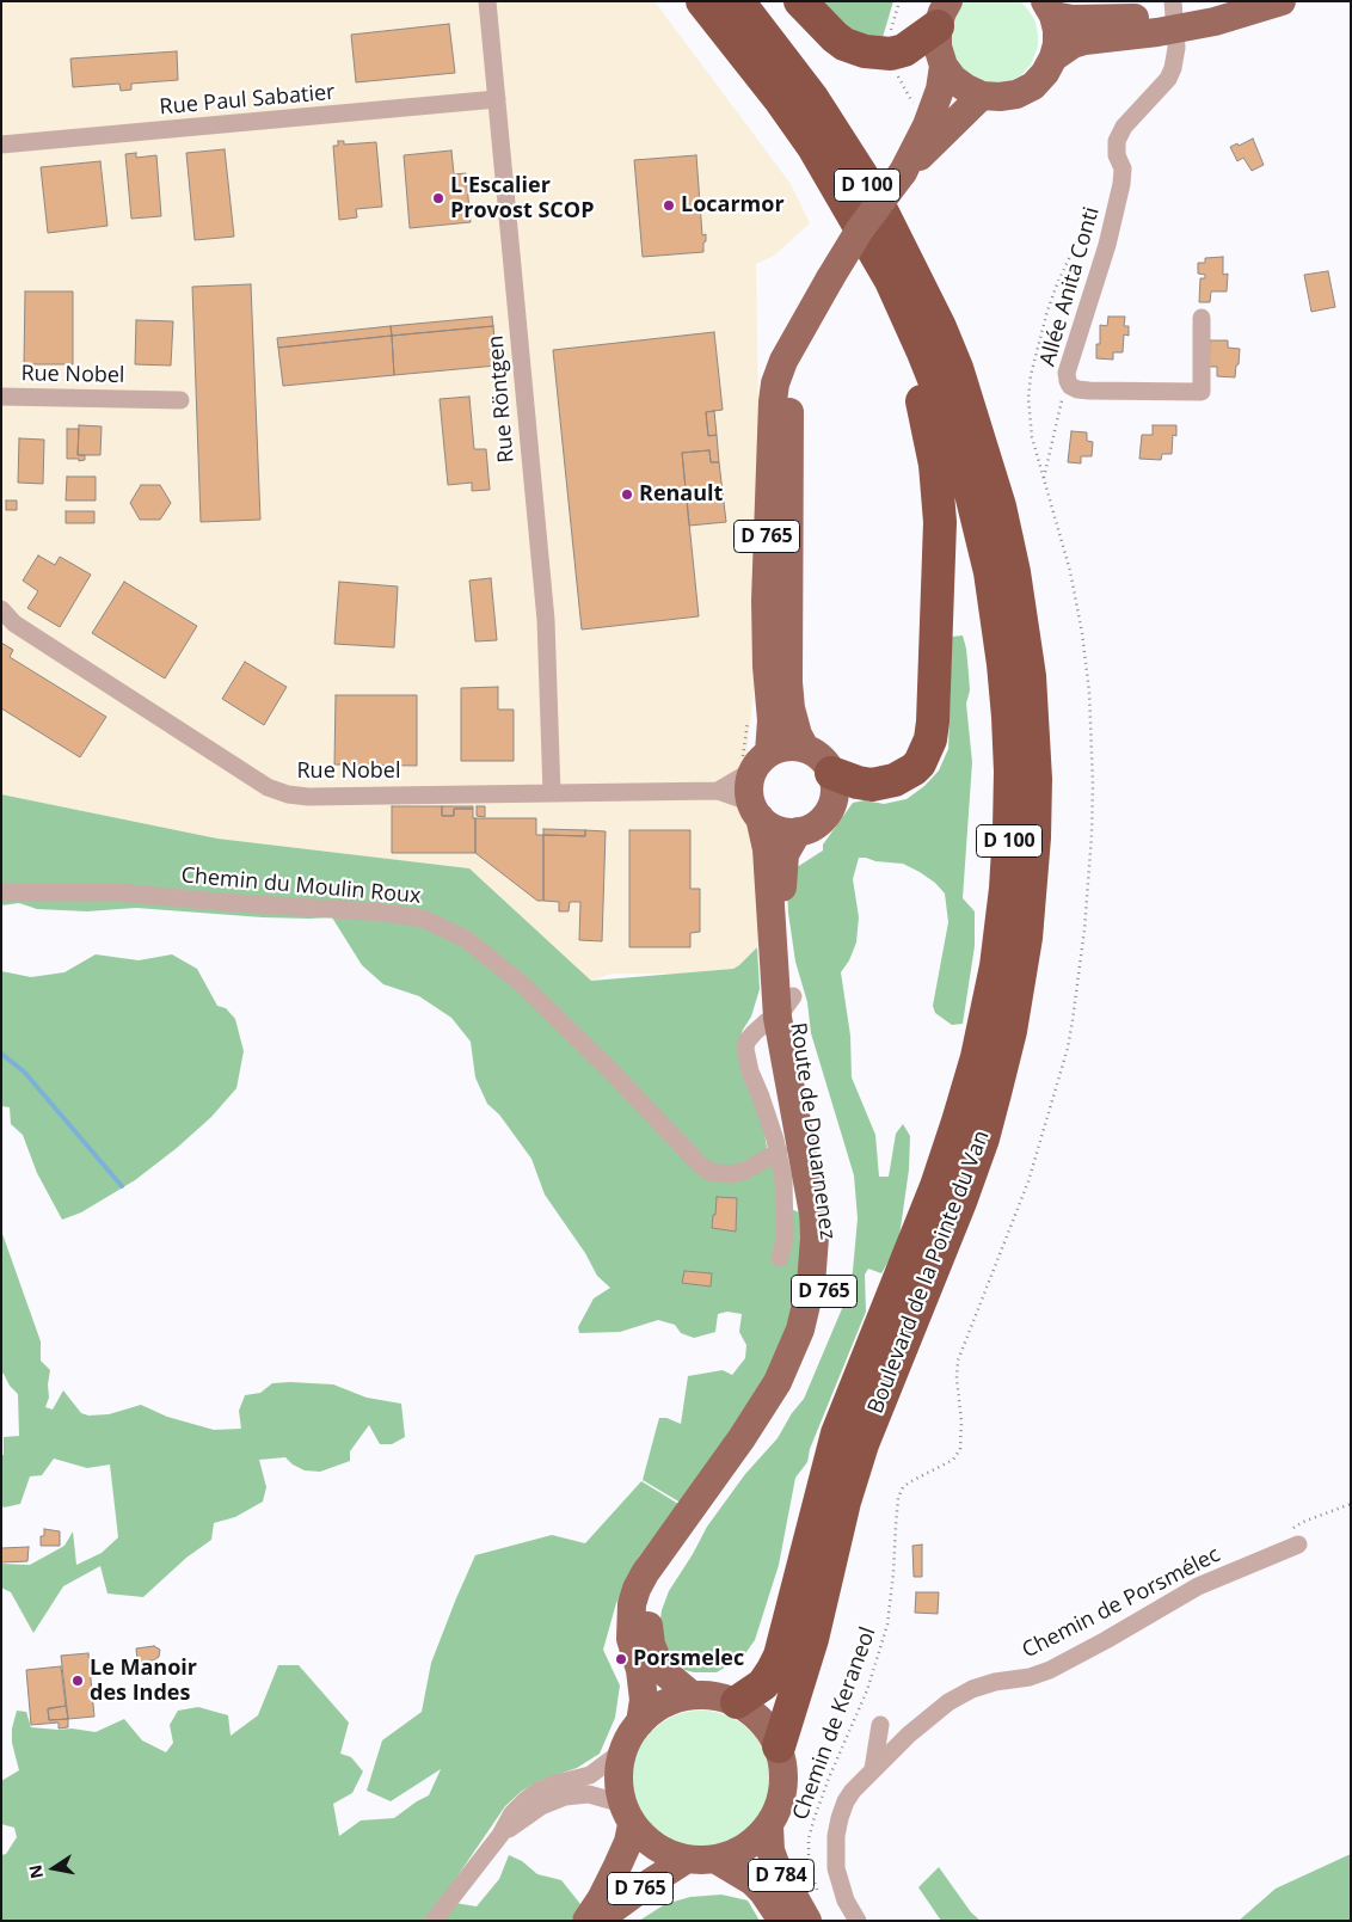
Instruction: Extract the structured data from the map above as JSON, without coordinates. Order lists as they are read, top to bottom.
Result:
{
  "streets": {
    "highway": ["D 100", "Boulevard de la Pointe du Van"],
    "main road": ["D 765", "Route de Douarnenez", "D 784"],
    "street": [
      "Rue Paul Sabatier",
      "Allée Anita Conti",
      "Rue Nobel",
      "Rue Röntgen",
      "Chemin du Moulin Roux",
      "Chemin de Porsmélec"
    ],
    "path": ["Chemin de Keraneol"]
  },
  "crossings": [
    ["Rue Paul Sabatier", "Rue Röntgen"],
    ["Rue Nobel", "Rue Röntgen"],
    ["Rue Nobel", "D 765"],
    ["Rue Nobel", "Route de Douarnenez"],
    ["D 765", "Route de Douarnenez"],
    ["D 765", "Boulevard de la Pointe du Van"],
    ["D 765", "D 784"],
    ["Route de Douarnenez", "Boulevard de la Pointe du Van"],
    ["Route de Douarnenez", "D 784"],
    ["Boulevard de la Pointe du Van", "D 784"],
    ["Chemin de Keraneol", "D 784"]
  ],
  "places": [
    "L'Escalier Provost SCOP",
    "Locarmor",
    "Renault",
    "Porsmelec",
    "Le Manoir des Indes"
  ],
  "north": "left"
}
